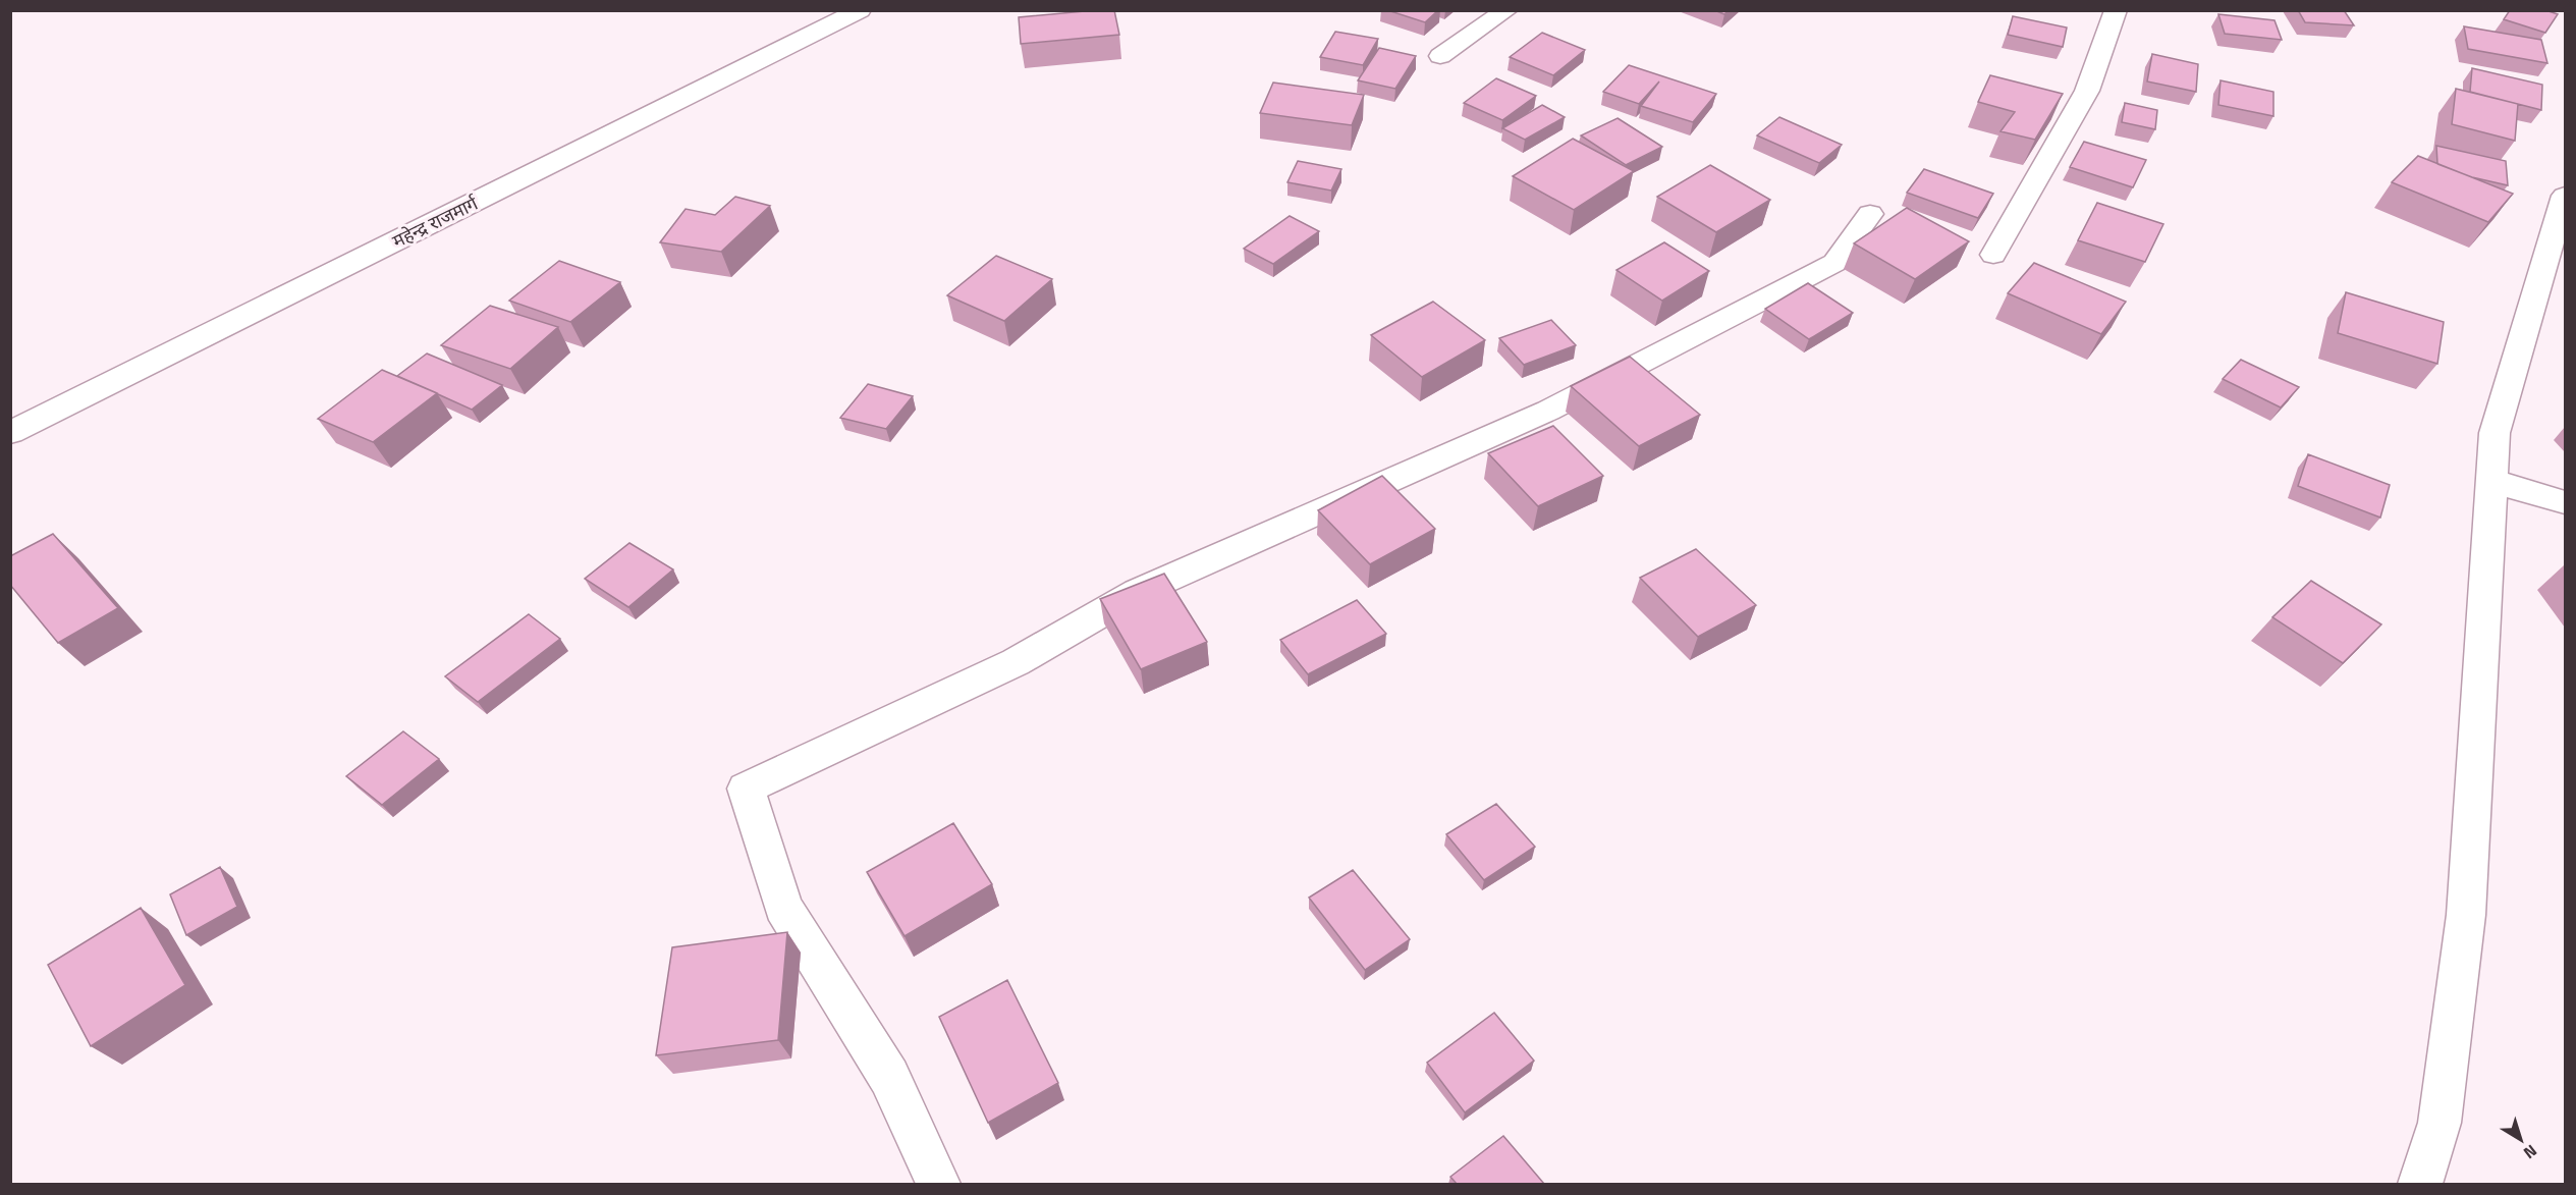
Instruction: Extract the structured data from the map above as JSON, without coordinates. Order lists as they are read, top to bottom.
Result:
{
  "streets": {
    "main road": ["महेन्द्र राजमार्ग"]
  },
  "north": "bottom right"
}
